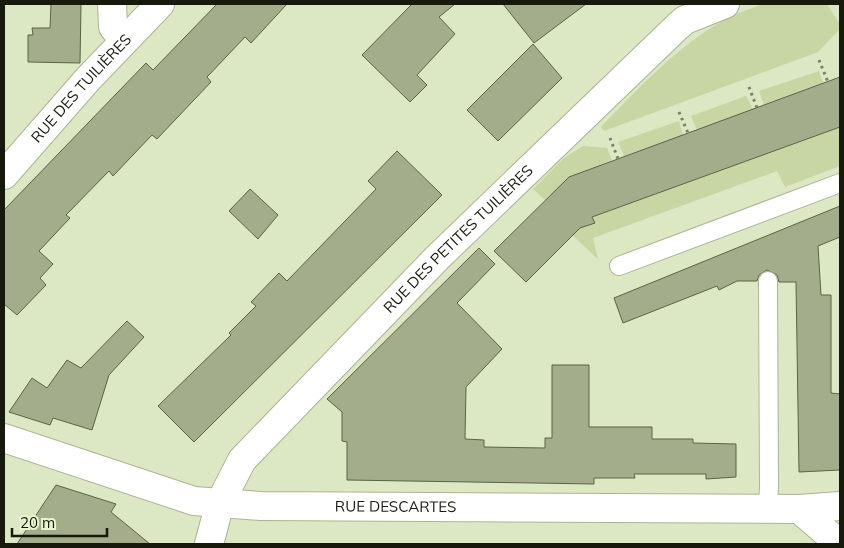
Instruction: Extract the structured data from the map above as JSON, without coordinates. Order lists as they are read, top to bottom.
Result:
{
  "streets": {
    "street": ["RUE DES TUILIÈRES", "RUE DES PETITES TUILIÈRES", "RUE DESCARTES"]
  },
  "crossings": [
    ["RUE DES PETITES TUILIÈRES", "RUE DESCARTES"]
  ],
  "scale_bar": "20 m"
}
